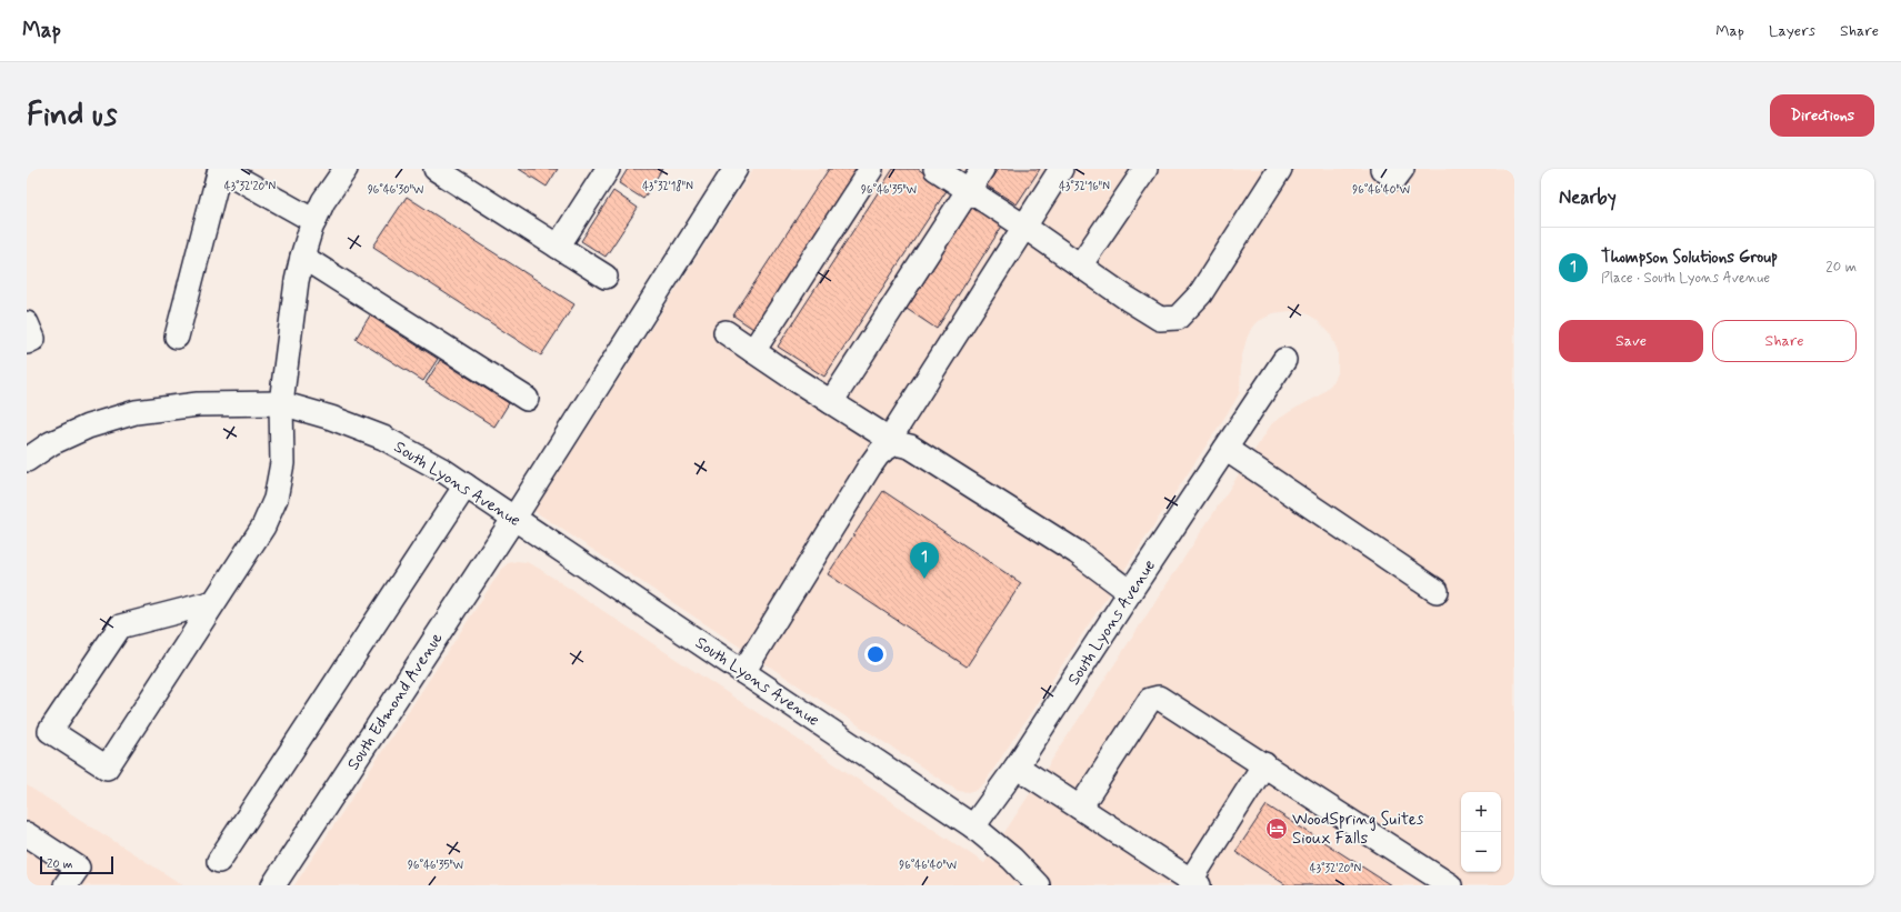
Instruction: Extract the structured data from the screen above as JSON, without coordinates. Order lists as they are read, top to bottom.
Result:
{
  "streets": {
    "street": ["South Lyons Avenue", "South Edmond Avenue"]
  },
  "crossings": [
    ["South Lyons Avenue", "South Edmond Avenue"]
  ],
  "places": {
    "hotel": ["WoodSpring Suites Sioux Falls"]
  },
  "scale_bar": "20 m",
  "page": {
    "header": "Map",
    "nav": ["Map", "Layers", "Share"],
    "buttons": [
      "Directions",
      ["Save", "Share"]
    ],
    "title": "Find us",
    "heading": "Nearby",
    "list": [
      {
        "mark": "1",
        "name": "Thompson Solutions Group",
        "note": "Place · South Lyons Avenue",
        "value": "20 m"
      }
    ],
    "pins": "1",
    "map_buttons": ["+", "−"],
    "scale": "20 m"
  },
  "coordinates": [
    "43°32'20\"N",
    "43°32'18\"N",
    "43°32'16\"N",
    "96°46'30\"W",
    "96°46'35\"W",
    "96°46'40\"W"
  ]
}
